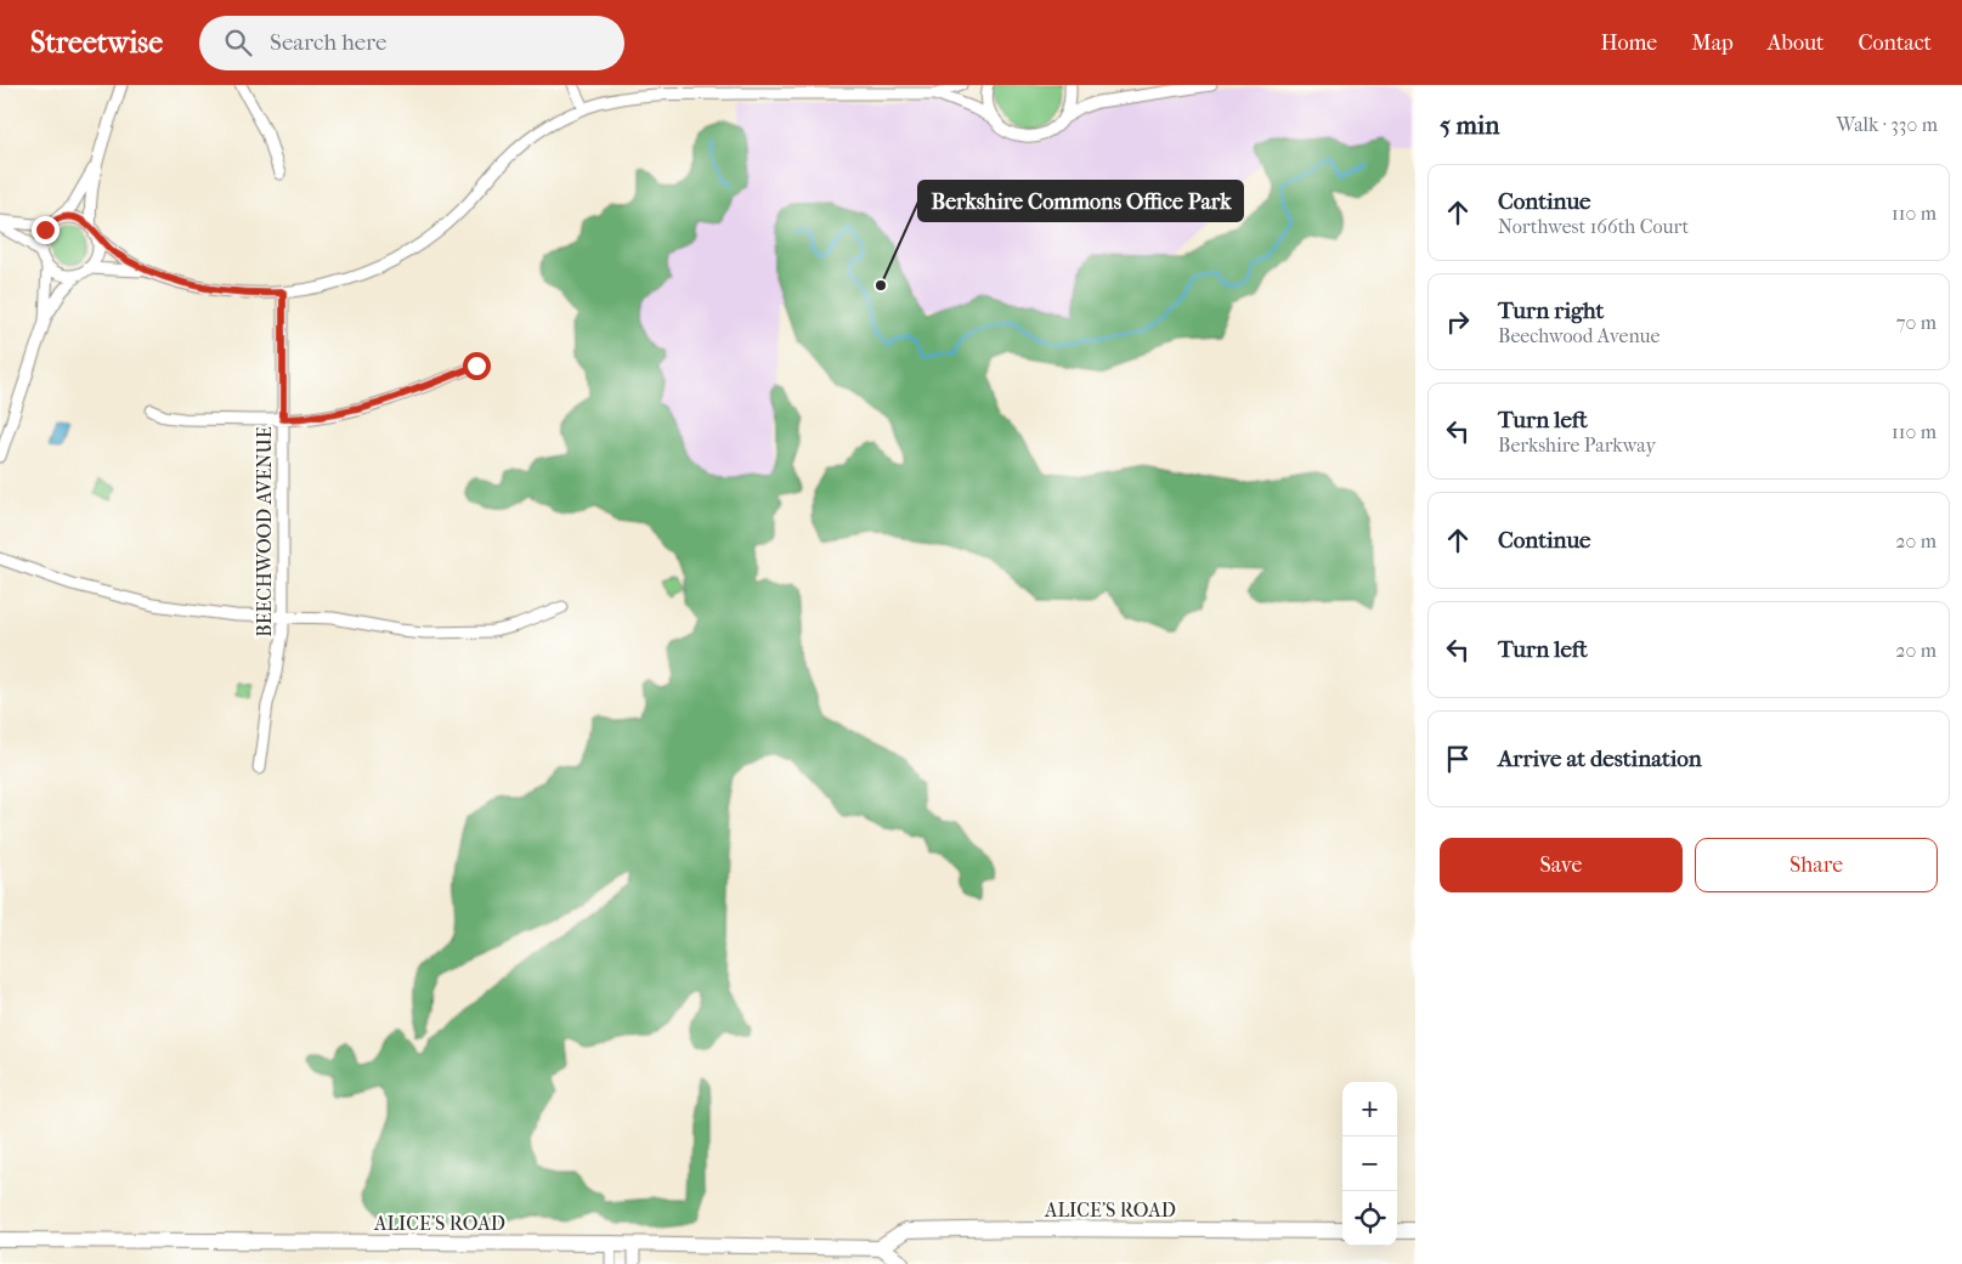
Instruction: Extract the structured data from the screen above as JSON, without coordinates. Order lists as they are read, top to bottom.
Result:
{
  "streets": {
    "main road": ["ALICE'S ROAD"],
    "street": ["BEECHWOOD AVENUE"]
  },
  "places": ["Berkshire Commons Office Park"],
  "page": {
    "header": "Streetwise",
    "search": "Search here",
    "nav": [
      "Home",
      "Map",
      "About",
      "Contact"
    ],
    "heading": ["5 min", "Walk · 330 m"],
    "list": [
      ["Continue", "Northwest 166th Court", "110 m"],
      ["Turn right", "Beechwood Avenue", "70 m"],
      ["Turn left", "Berkshire Parkway", "110 m"],
      ["Continue", "20 m"],
      ["Turn left", "20 m"],
      "Arrive at destination"
    ],
    "buttons": ["Save", "Share"],
    "map_buttons": ["+", "−"]
  }
}
